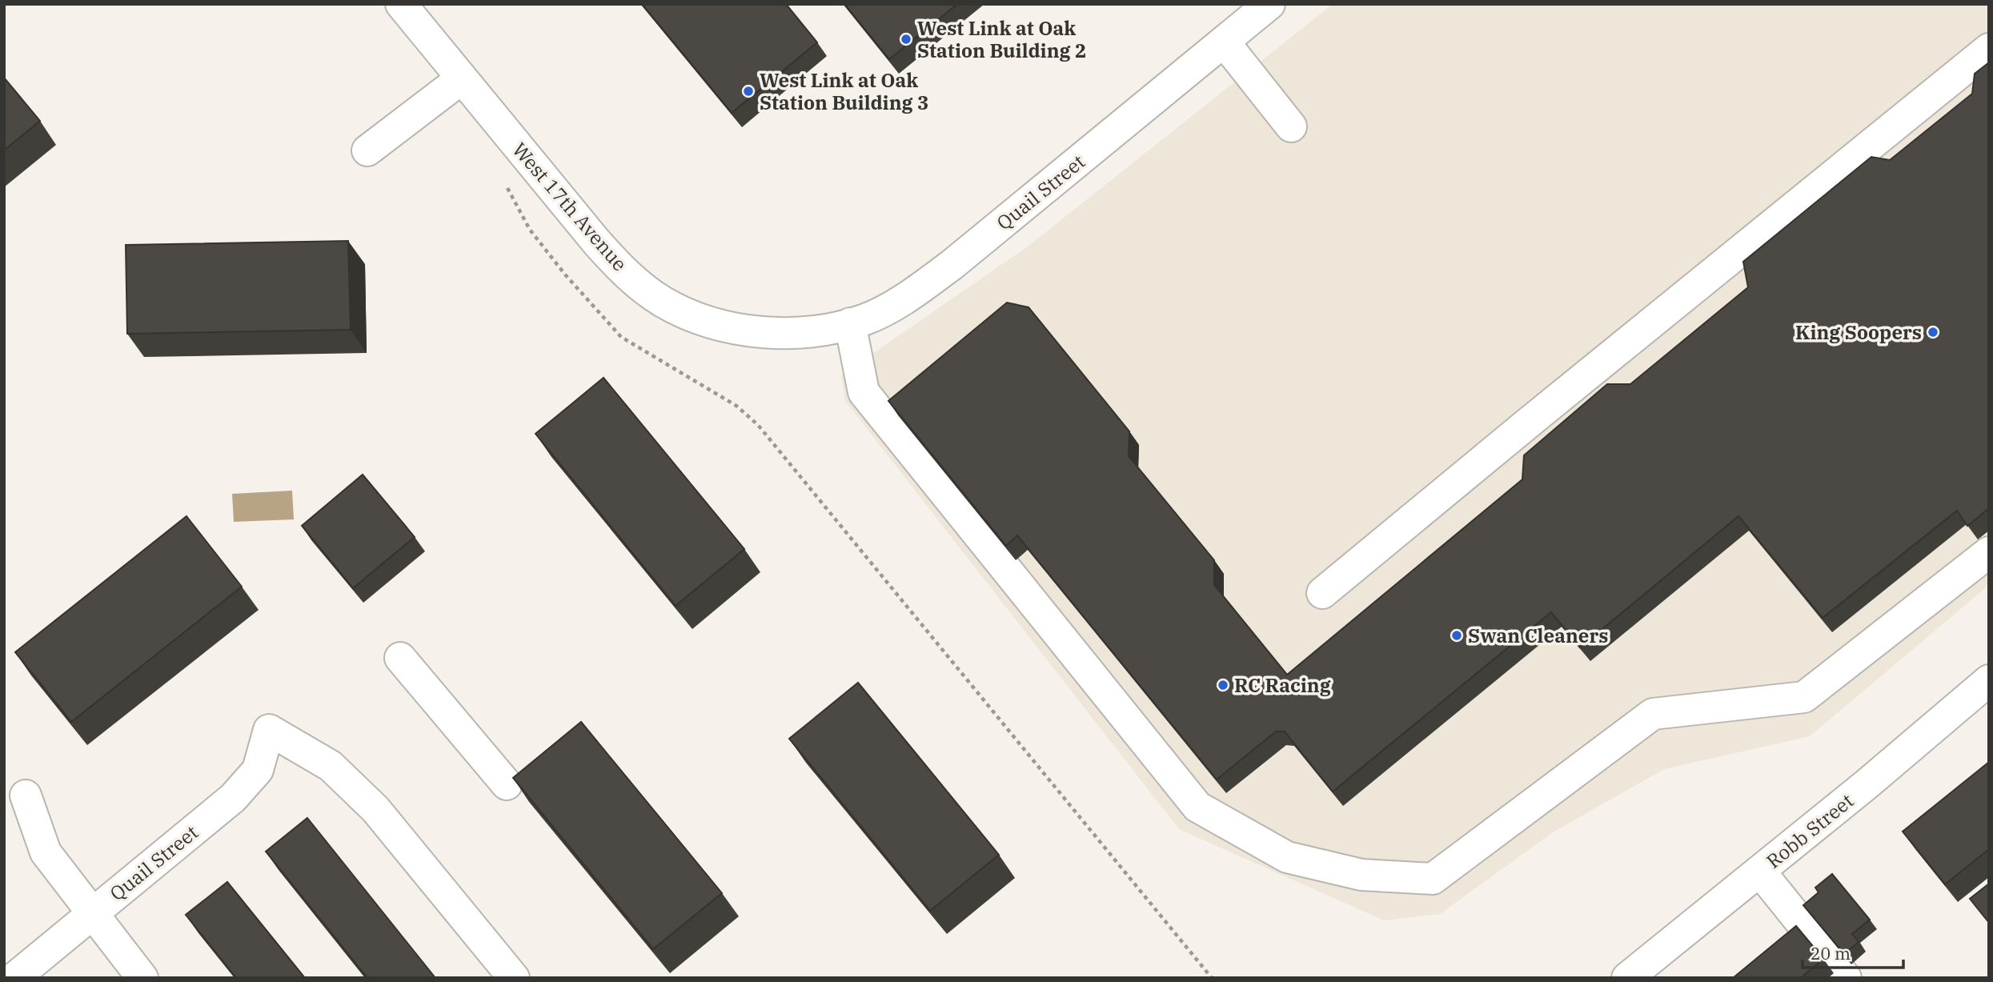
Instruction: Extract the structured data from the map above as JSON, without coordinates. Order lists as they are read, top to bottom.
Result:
{
  "streets": {
    "street": ["Quail Street", "West 17th Avenue", "Robb Street"]
  },
  "crossings": [
    ["Quail Street", "West 17th Avenue"]
  ],
  "places": [
    "West Link at Oak Station Building 2",
    "West Link at Oak Station Building 3",
    "King Soopers",
    "Swan Cleaners",
    "RC Racing"
  ],
  "scale_bar": "20 m"
}
